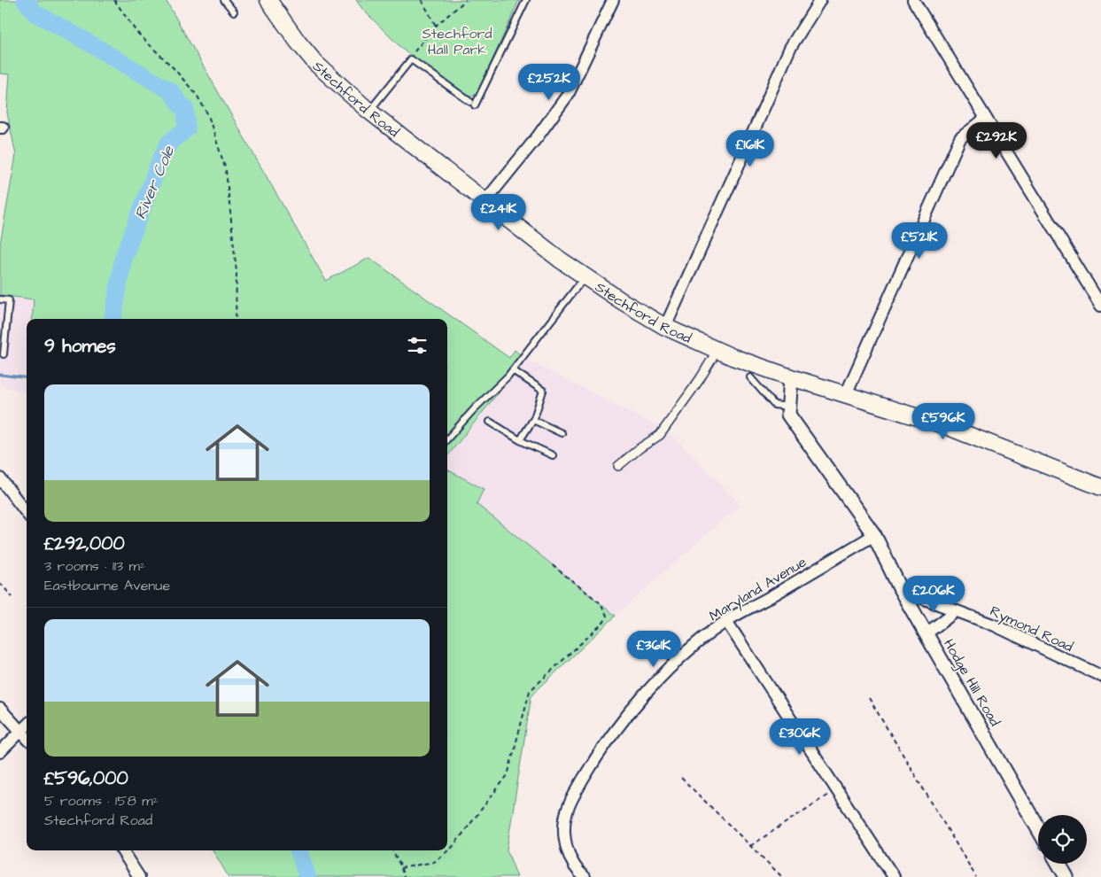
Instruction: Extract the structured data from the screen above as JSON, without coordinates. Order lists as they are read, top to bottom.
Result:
{
  "streets": {
    "main road": ["Stechford Road"],
    "street": ["Maryland Avenue", "Rymond Road", "Hodge Hill Road"]
  },
  "crossings": [
    ["Stechford Road", "Hodge Hill Road"],
    ["Maryland Avenue", "Hodge Hill Road"],
    ["Rymond Road", "Hodge Hill Road"]
  ],
  "water": ["River Cole"],
  "parks": ["Stechford Hall Park"],
  "page": {
    "price": [
      "£252K",
      "£292K",
      "£161K",
      "£241K",
      "£521K",
      "£596K",
      "£206K",
      "£361K",
      "£306K"
    ],
    "heading": "9 homes",
    "list": [
      {
        "name": "£292,000",
        "note": "3 rooms · 113 m² · Eastbourne Avenue"
      },
      {
        "name": "£596,000",
        "note": "5 rooms · 158 m² · Stechford Road"
      }
    ]
  }
}
